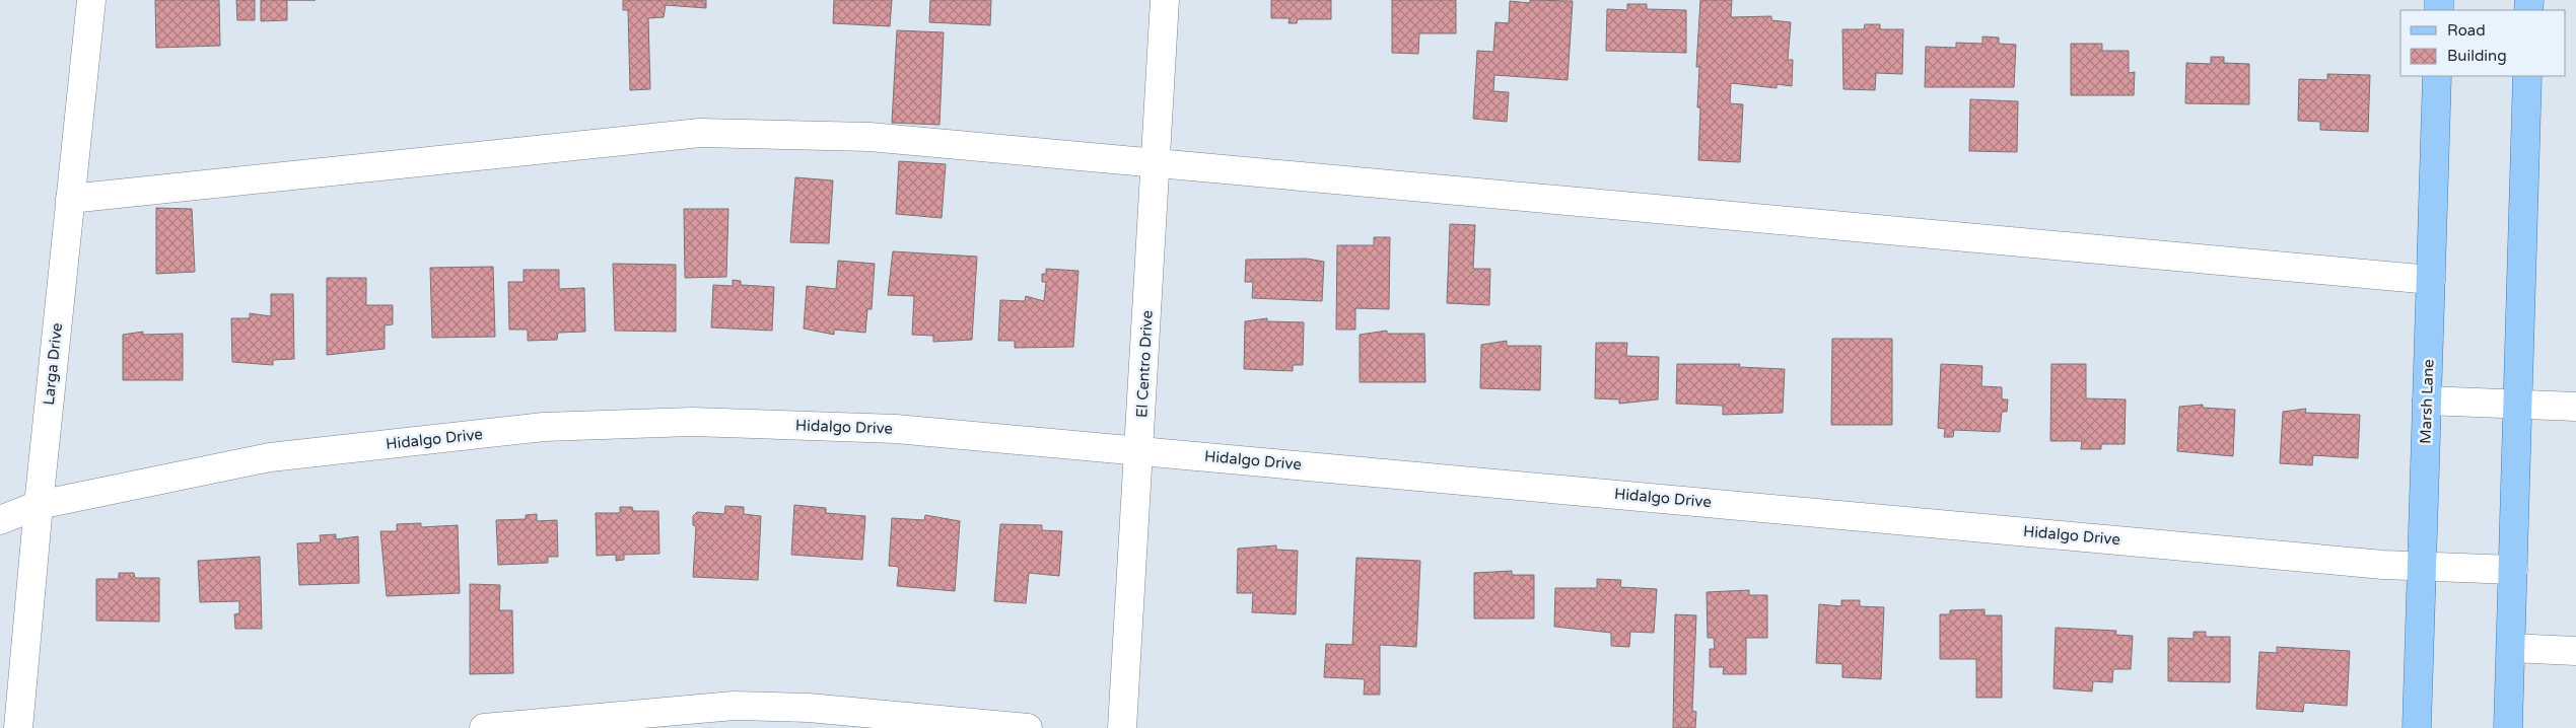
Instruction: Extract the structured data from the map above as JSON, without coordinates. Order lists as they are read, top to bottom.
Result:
{
  "streets": {
    "main road": ["Marsh Lane"],
    "street": ["Larga Drive", "El Centro Drive", "Hidalgo Drive"]
  },
  "crossings": [
    ["Larga Drive", "Hidalgo Drive"],
    ["El Centro Drive", "Hidalgo Drive"],
    ["Marsh Lane", "Hidalgo Drive"]
  ],
  "legend": ["Road", "Building"]
}
